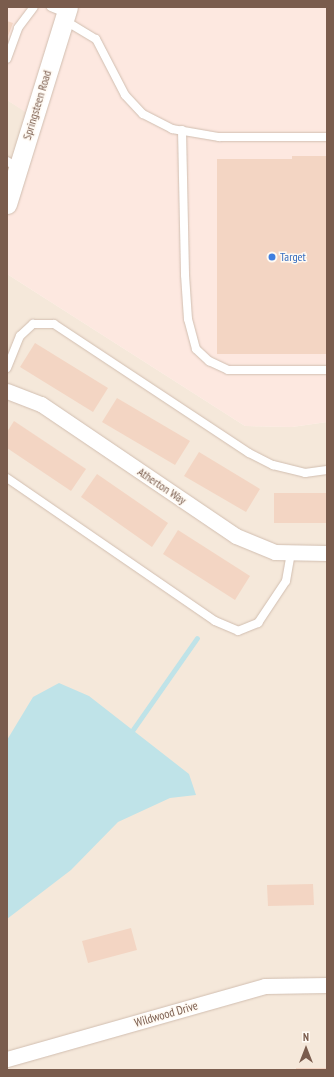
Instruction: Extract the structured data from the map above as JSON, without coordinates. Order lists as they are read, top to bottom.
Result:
{
  "streets": {
    "street": ["Springsteen Road", "Atherton Way", "Wildwood Drive"]
  },
  "places": ["Target"],
  "north": "top"
}
